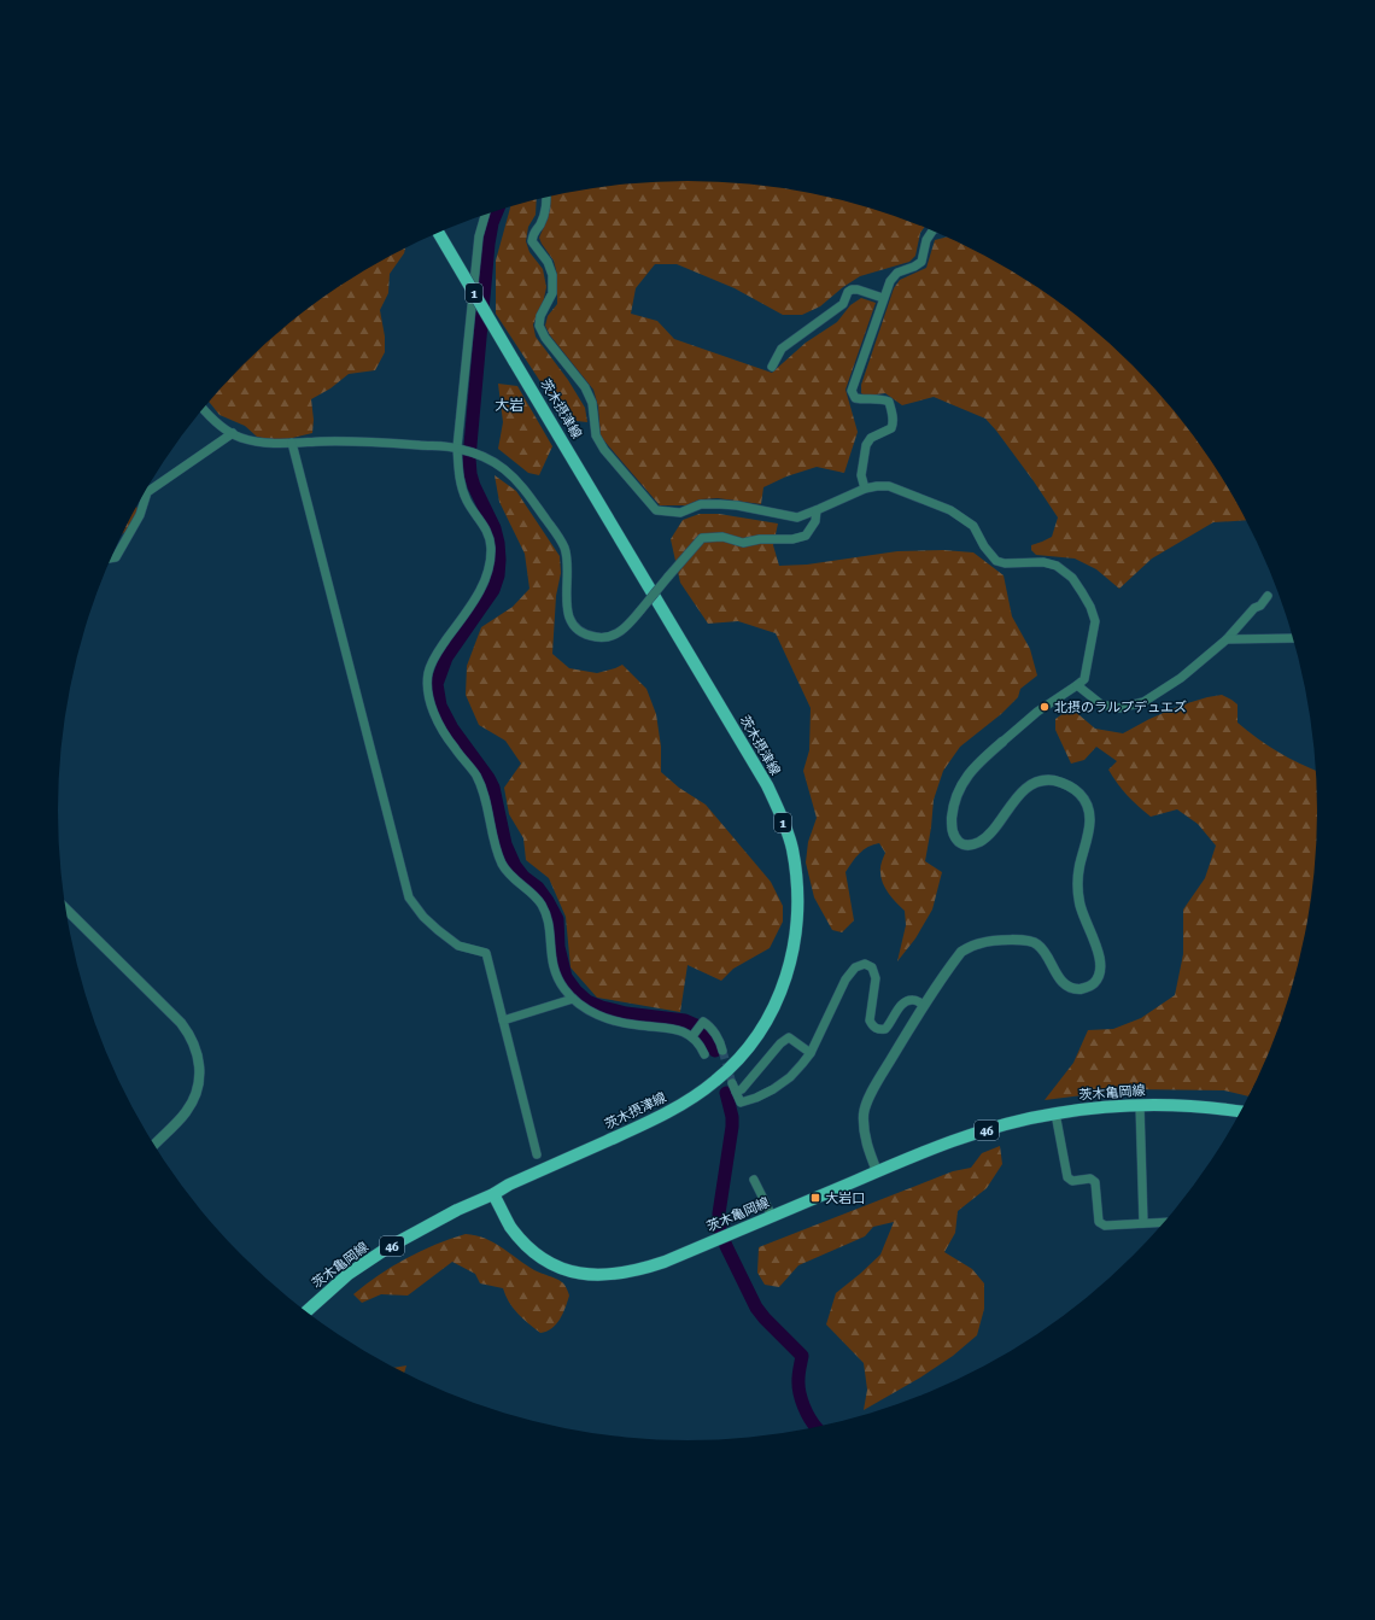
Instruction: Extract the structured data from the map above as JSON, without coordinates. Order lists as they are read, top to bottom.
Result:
{
  "streets": {
    "main road": [
      "1",
      "茨木摂津線",
      "茨木亀岡線",
      "46"
    ]
  },
  "crossings": [
    ["茨木摂津線", "茨木亀岡線"]
  ],
  "districts": ["大岩"],
  "places": {
    "other": ["北摂のラルプデュエズ"],
    "transit": ["大岩口"]
  }
}
